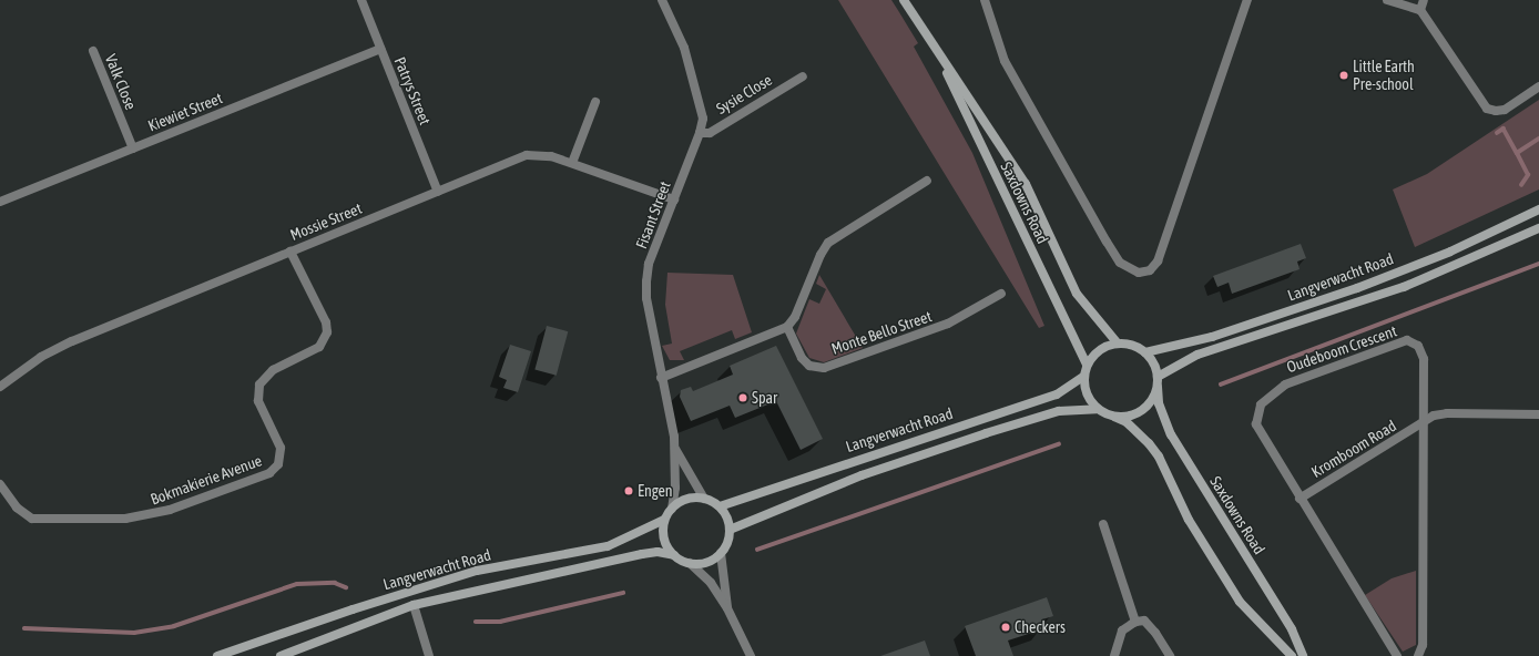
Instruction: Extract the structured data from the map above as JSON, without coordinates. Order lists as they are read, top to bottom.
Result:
{
  "streets": {
    "street": [
      "Valk Close",
      "Patrys Street",
      "Sysie Close",
      "Kiewiet Street",
      "Saxdowns Road",
      "Fisant Street",
      "Mossie Street",
      "Langverwacht Road",
      "Monte Bello Street",
      "Oudeboom Crescent",
      "Kromboom Road",
      "Bokmakierie Avenue"
    ]
  },
  "crossings": [
    ["Valk Close", "Kiewiet Street"],
    ["Patrys Street", "Kiewiet Street"],
    ["Patrys Street", "Mossie Street"],
    ["Sysie Close", "Fisant Street"],
    ["Saxdowns Road", "Langverwacht Road"],
    ["Fisant Street", "Mossie Street"],
    ["Fisant Street", "Langverwacht Road"],
    ["Mossie Street", "Bokmakierie Avenue"],
    ["Oudeboom Crescent", "Kromboom Road"]
  ],
  "places": [
    "Little Earth Pre-school",
    "Spar",
    "Engen",
    "Checkers"
  ]
}
